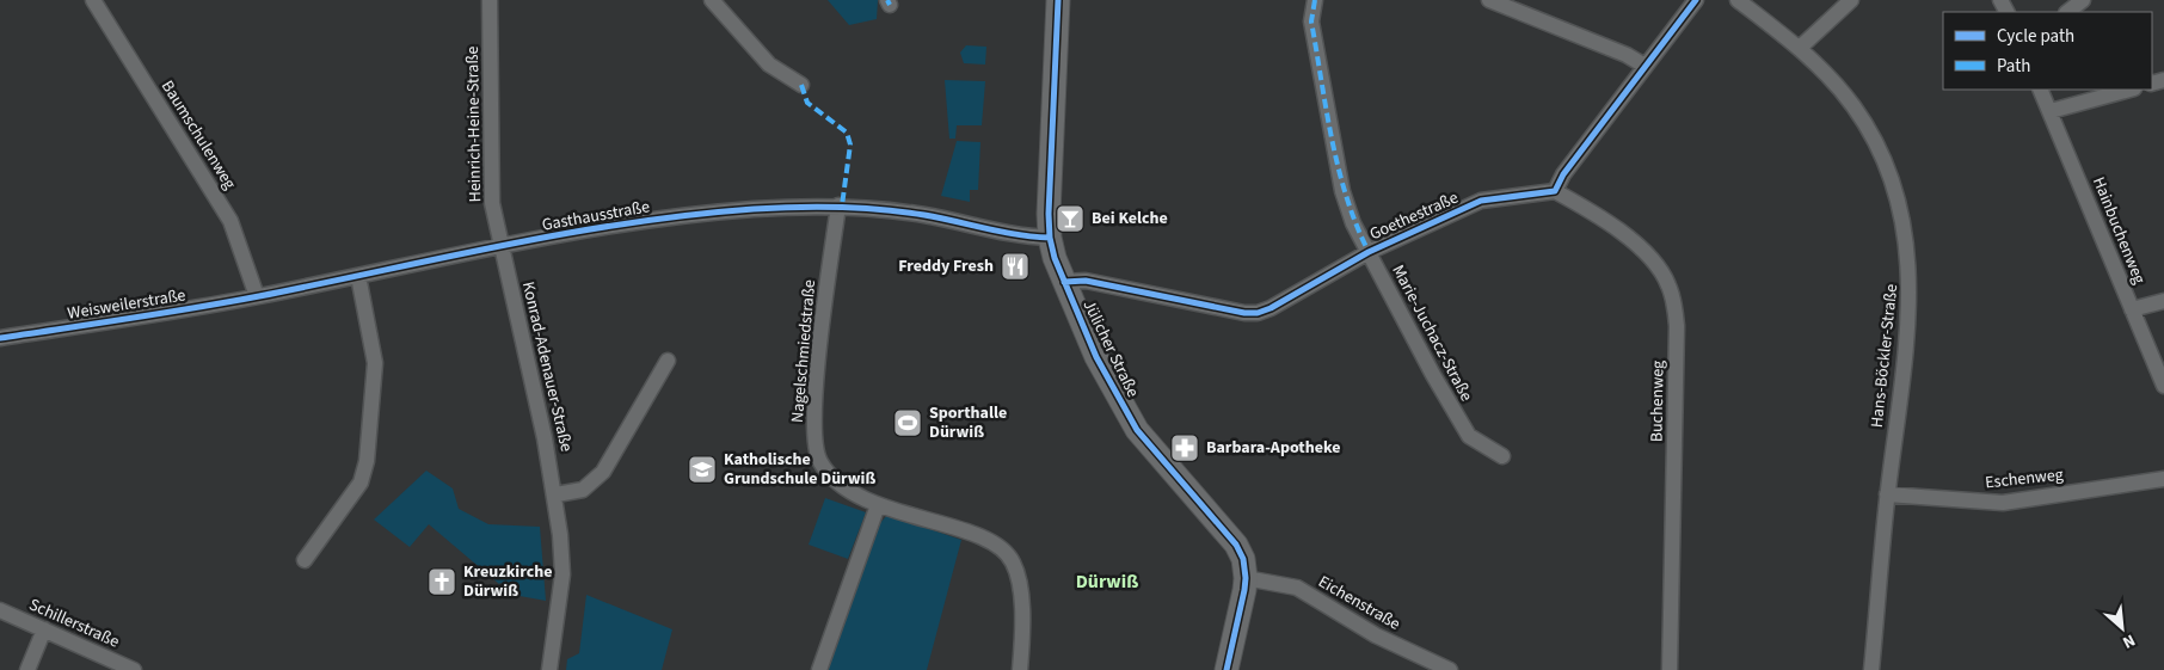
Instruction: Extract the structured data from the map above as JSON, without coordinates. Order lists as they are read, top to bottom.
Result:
{
  "streets": {
    "street": [
      "Heinrich-Heine-Straße",
      "Baumschulenweg",
      "Gasthausstraße",
      "Goethestraße",
      "Hainbuchenweg",
      "Weisweilerstraße",
      "Marie-Juchacz-Straße",
      "Jülicher Straße",
      "Nagelschmiedstraße",
      "Hans-Böckler-Straße",
      "Konrad-Adenauer-Straße",
      "Buchenweg",
      "Eschenweg",
      "Eichenstraße",
      "Schillerstraße"
    ]
  },
  "crossings": [
    ["Heinrich-Heine-Straße", "Gasthausstraße"],
    ["Heinrich-Heine-Straße", "Konrad-Adenauer-Straße"],
    ["Baumschulenweg", "Gasthausstraße"],
    ["Baumschulenweg", "Weisweilerstraße"],
    ["Gasthausstraße", "Weisweilerstraße"],
    ["Gasthausstraße", "Jülicher Straße"],
    ["Gasthausstraße", "Nagelschmiedstraße"],
    ["Gasthausstraße", "Konrad-Adenauer-Straße"],
    ["Goethestraße", "Marie-Juchacz-Straße"],
    ["Goethestraße", "Jülicher Straße"],
    ["Goethestraße", "Buchenweg"],
    ["Jülicher Straße", "Eichenstraße"],
    ["Hans-Böckler-Straße", "Eschenweg"]
  ],
  "districts": ["Dürwiß"],
  "places": {
    "bar": ["Bei Kelche"],
    "restaurant": ["Freddy Fresh"],
    "sports": ["Sporthalle Dürwiß"],
    "pharmacy": ["Barbara-Apotheke"],
    "school or university": ["Katholische Grundschule Dürwiß"],
    "church": ["Kreuzkirche Dürwiß"]
  },
  "legend": ["Cycle path", "Path"],
  "north": "bottom right"
}
